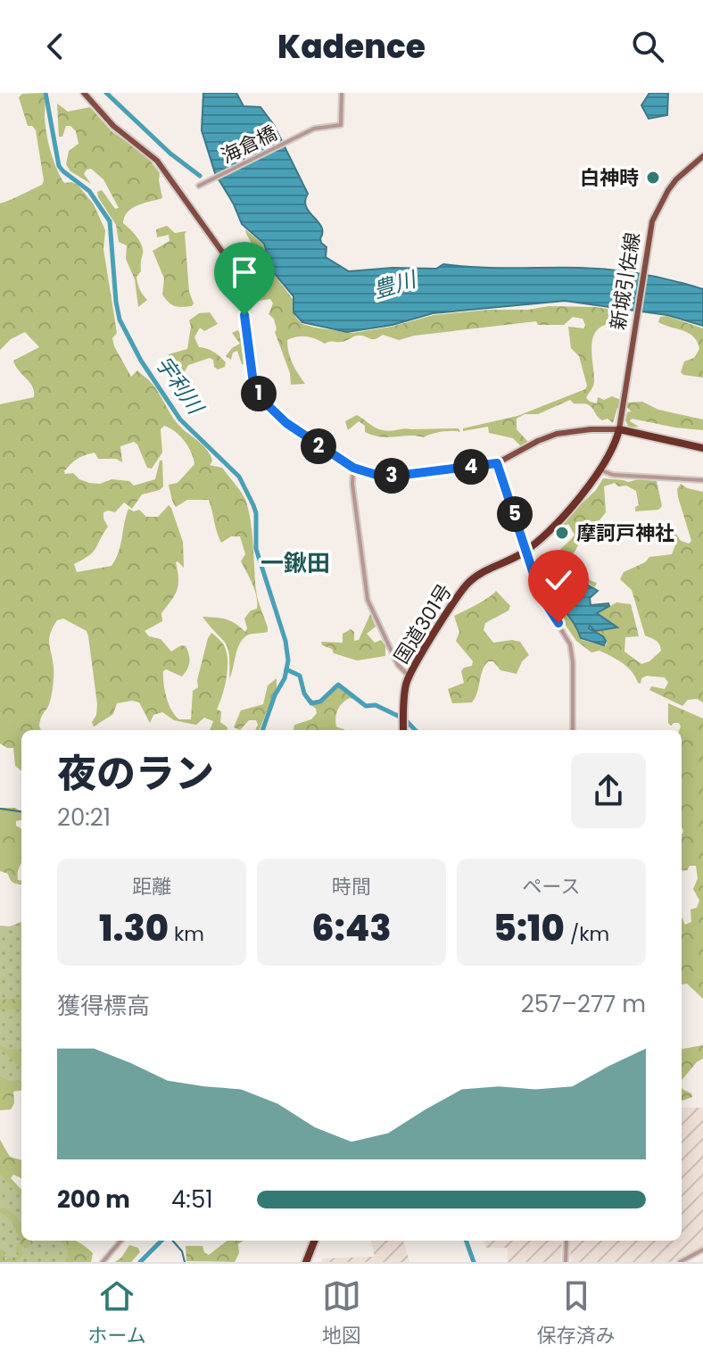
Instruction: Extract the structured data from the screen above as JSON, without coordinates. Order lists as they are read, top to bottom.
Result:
{
  "streets": {
    "highway": ["国道301号"],
    "main road": ["新城引佐線"],
    "street": ["海倉橋"]
  },
  "crossings": [
    ["新城引佐線", "国道301号"]
  ],
  "districts": ["一鍬田"],
  "water": ["豊川", "宇利川"],
  "places": ["白神時", "摩訶戸神社"],
  "page": {
    "header": "Kadence",
    "pins": [
      "1",
      "2",
      "4",
      "3",
      "5"
    ],
    "heading": ["夜のラン", "20:21"],
    "stats": [
      ["距離", "1.30 km"],
      ["時間", "6:43"],
      ["ペース", "5:10 /km"]
    ],
    "chart": ["獲得標高", "257–277 m"],
    "list": [
      {
        "name": "200 m",
        "note": "4:51"
      }
    ],
    "tabs": ["ホーム", "地図", "保存済み"]
  }
}
